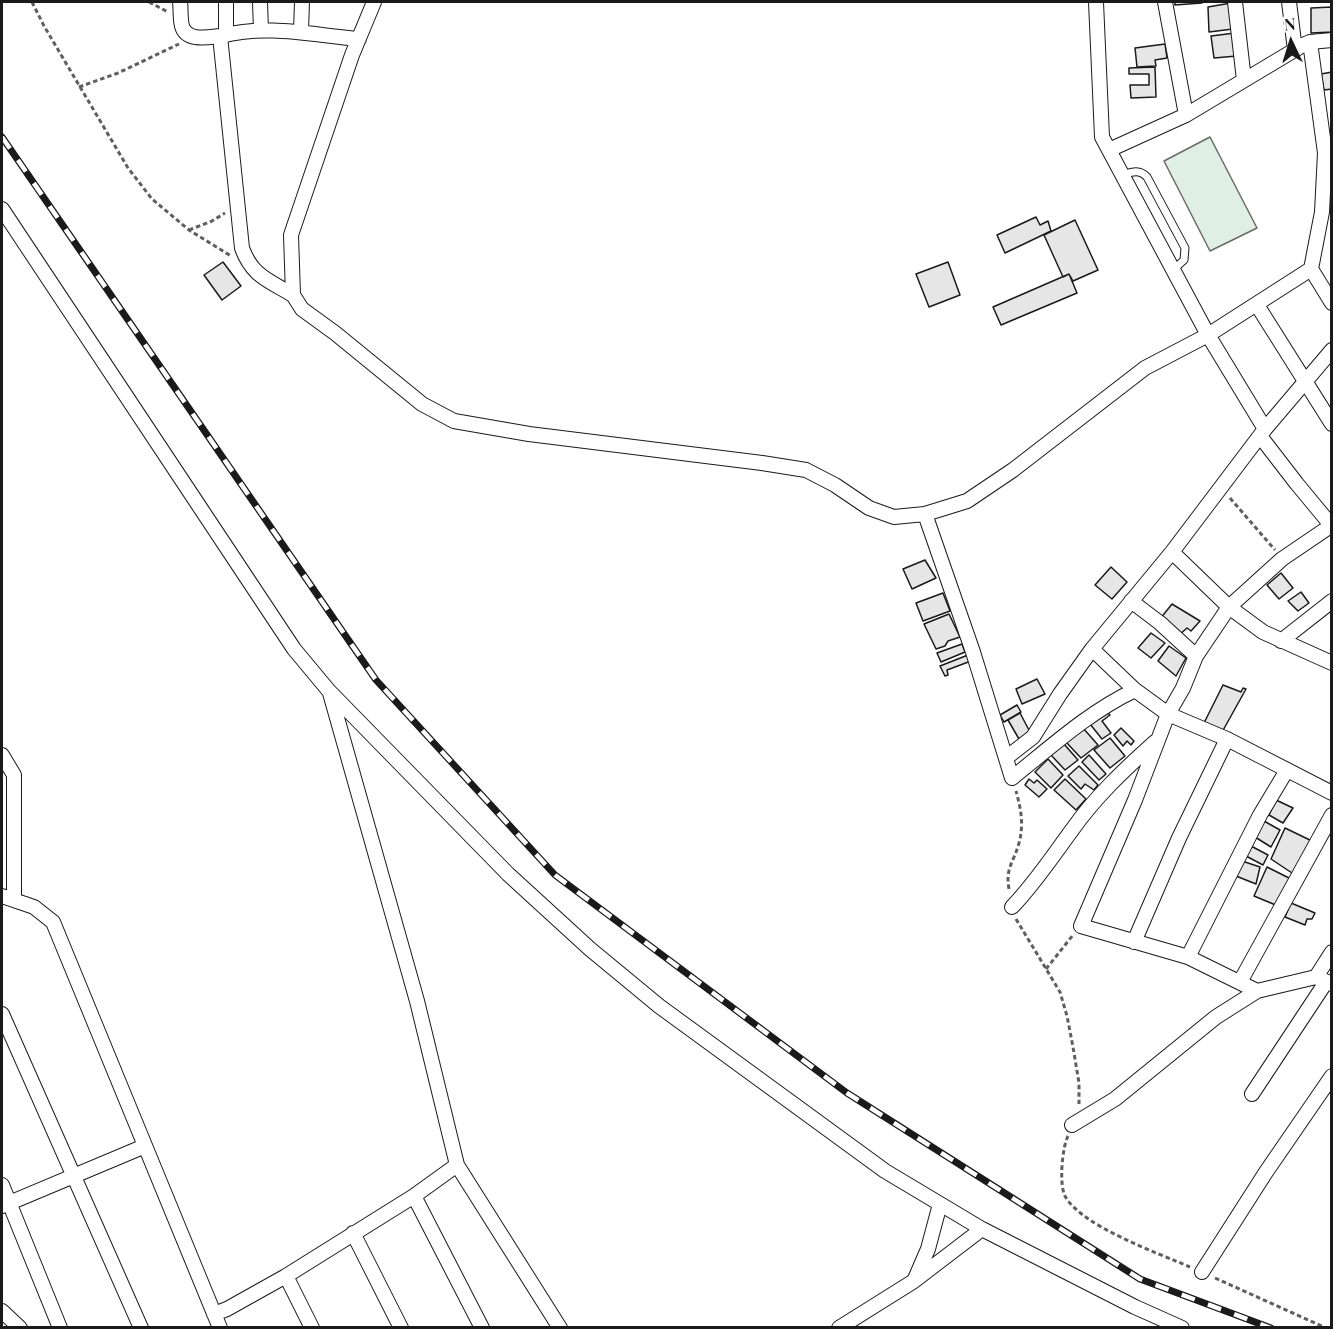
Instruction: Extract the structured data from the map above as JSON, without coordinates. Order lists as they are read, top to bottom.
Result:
{
  "north": "top"
}
